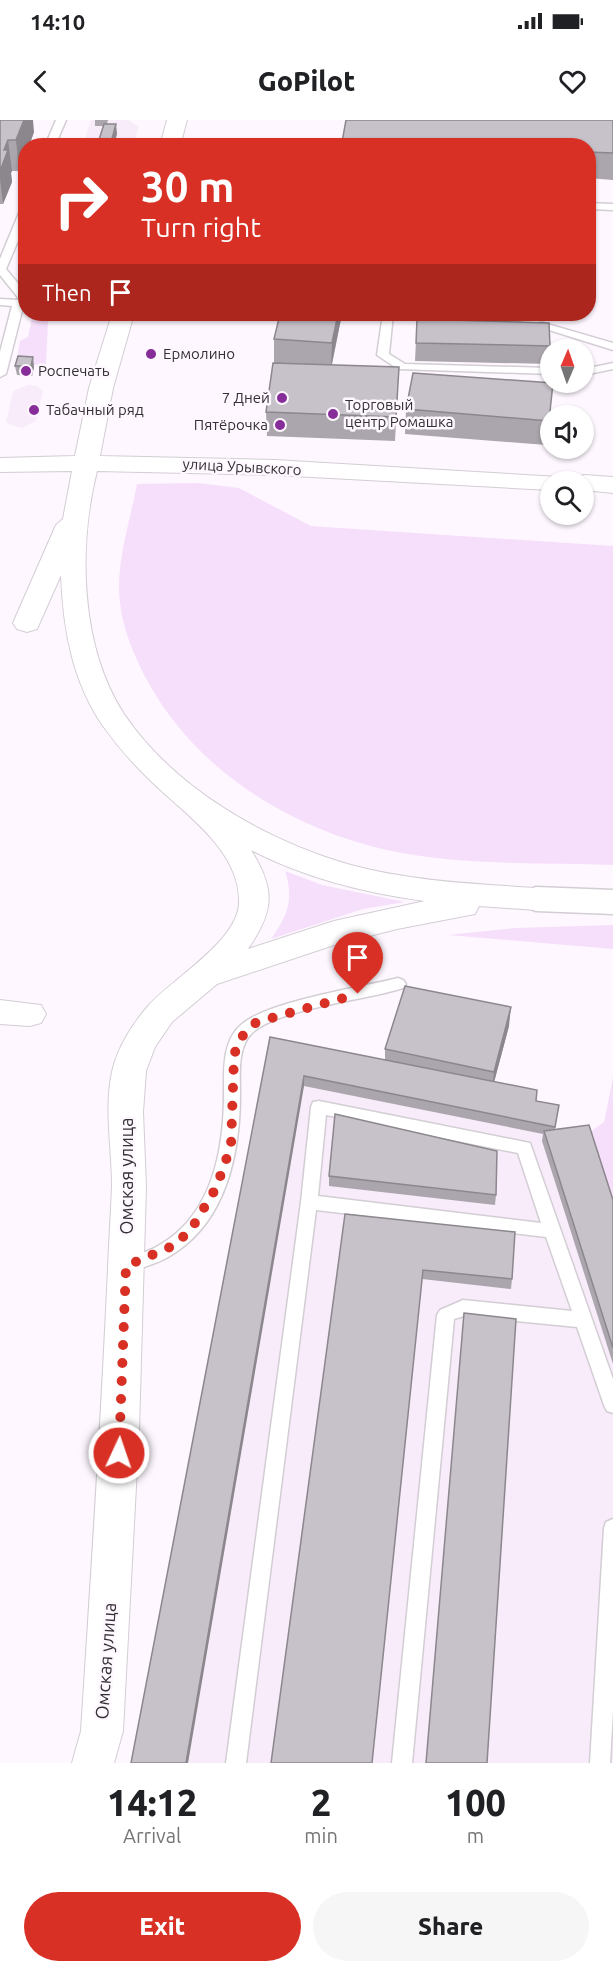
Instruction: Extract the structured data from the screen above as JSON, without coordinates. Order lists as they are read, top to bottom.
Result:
{
  "streets": {
    "street": ["улица Урывского", "Омская улица"]
  },
  "places": [
    "Ермолино",
    "Роспечать",
    "7 Дней",
    "Табачный ряд",
    "Торговый центр Ромашка",
    "Пятёрочка"
  ],
  "north": "top",
  "page": {
    "status": "14:10",
    "header": "GoPilot",
    "turn": ["30 m", "Turn right"],
    "then": "Then",
    "eta": [
      "14:12",
      "Arrival",
      "2",
      "min",
      "100",
      "m"
    ],
    "buttons": ["Exit", "Share"]
  }
}
